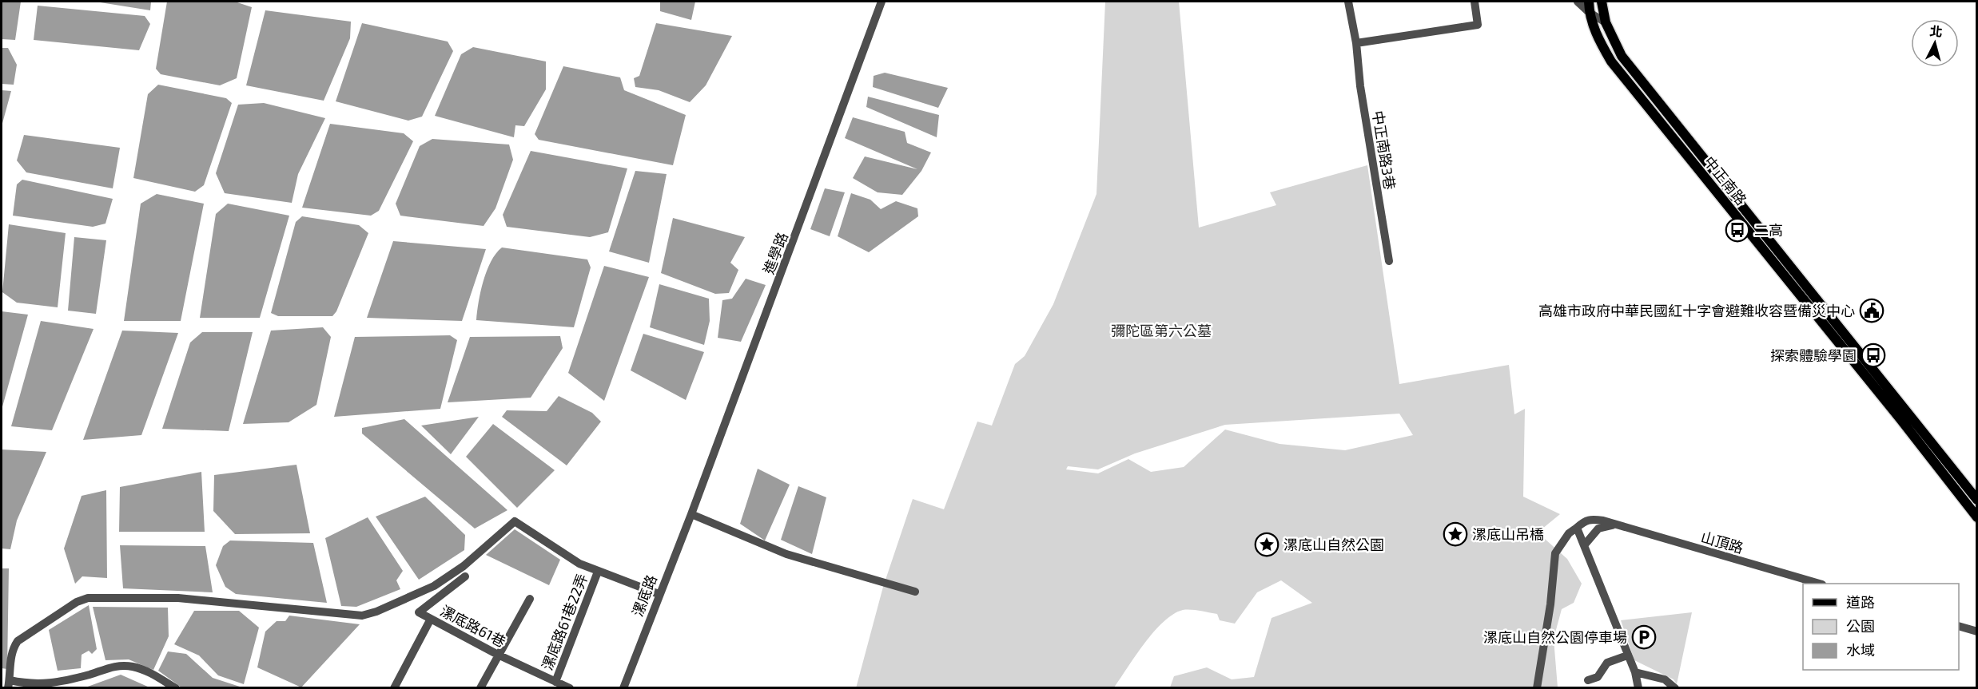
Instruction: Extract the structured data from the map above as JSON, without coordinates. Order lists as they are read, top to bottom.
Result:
{
  "streets": {
    "main road": ["中正南路"],
    "street": [
      "中正南路3巷",
      "進學路",
      "山頂路",
      "漯底路",
      "漯底路61巷22弄",
      "漯底路61巷"
    ]
  },
  "crossings": [
    ["進學路", "漯底路"],
    ["漯底路61巷22弄", "漯底路61巷"]
  ],
  "parks": ["彌陀區第六公墓"],
  "places": {
    "bus stop": ["二高", "探索體驗學園"],
    "public building": ["高雄市政府中華民國紅十字會避難收容暨備災中心"],
    "place": ["漯底山吊橋", "漯底山自然公園"],
    "parking": ["漯底山自然公園停車場"]
  },
  "legend": ["道路", "公園", "水域"],
  "north": "top"
}
